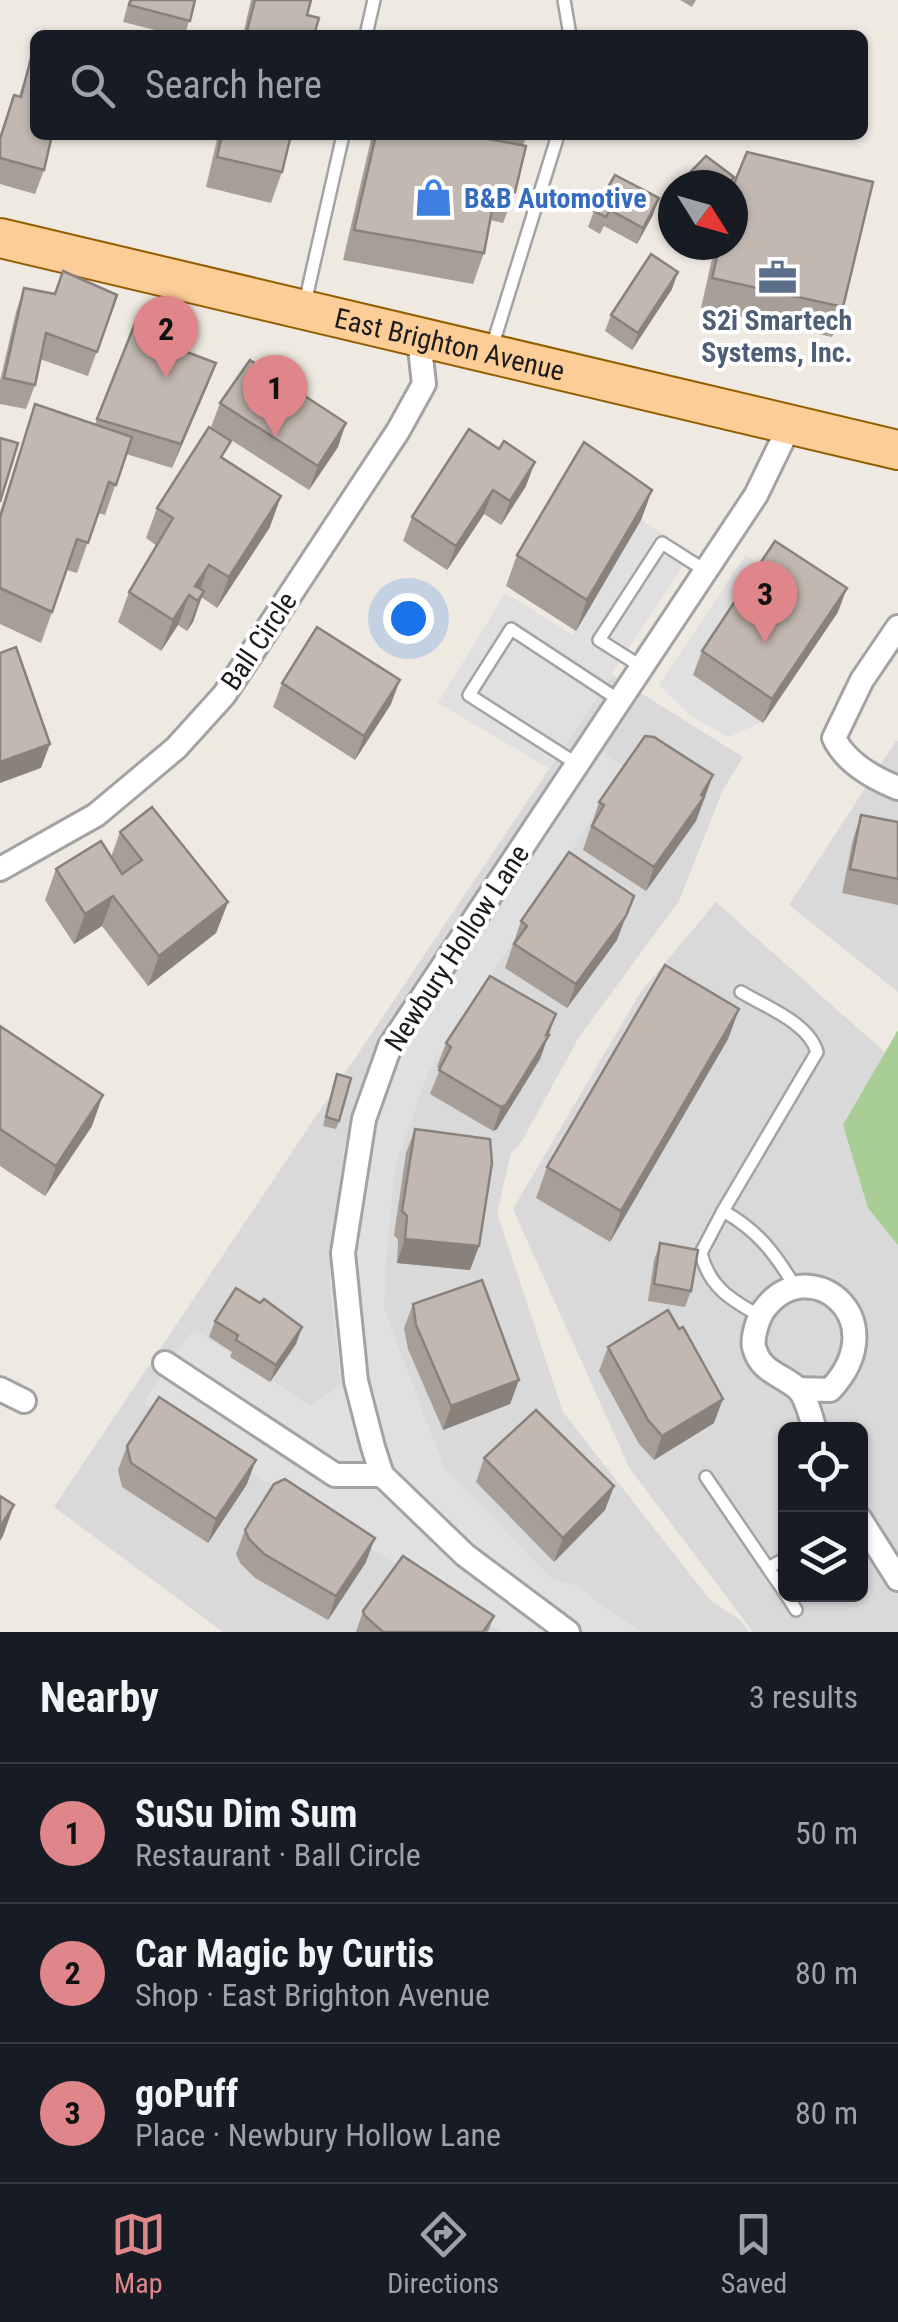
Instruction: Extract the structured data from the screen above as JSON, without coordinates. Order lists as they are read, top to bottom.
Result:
{
  "streets": {
    "main road": ["East Brighton Avenue"],
    "street": ["Ball Circle", "Newbury Hollow Lane"]
  },
  "crossings": [
    ["East Brighton Avenue", "Ball Circle"],
    ["East Brighton Avenue", "Newbury Hollow Lane"]
  ],
  "places": {
    "shop": ["B&B Automotive"],
    "office": ["S2i Smartech Systems, Inc."]
  },
  "north": "bottom right",
  "page": {
    "search": "Search here",
    "pins": ["2", "1", "3"],
    "heading": ["Nearby", "3 results"],
    "list": [
      {
        "mark": "1",
        "name": "SuSu Dim Sum",
        "note": "Restaurant · Ball Circle",
        "value": "50 m"
      },
      {
        "mark": "2",
        "name": "Car Magic by Curtis",
        "note": "Shop · East Brighton Avenue",
        "value": "80 m"
      },
      {
        "mark": "3",
        "name": "goPuff",
        "note": "Place · Newbury Hollow Lane",
        "value": "80 m"
      }
    ],
    "nav": ["Map", "Directions", "Saved"]
  }
}
